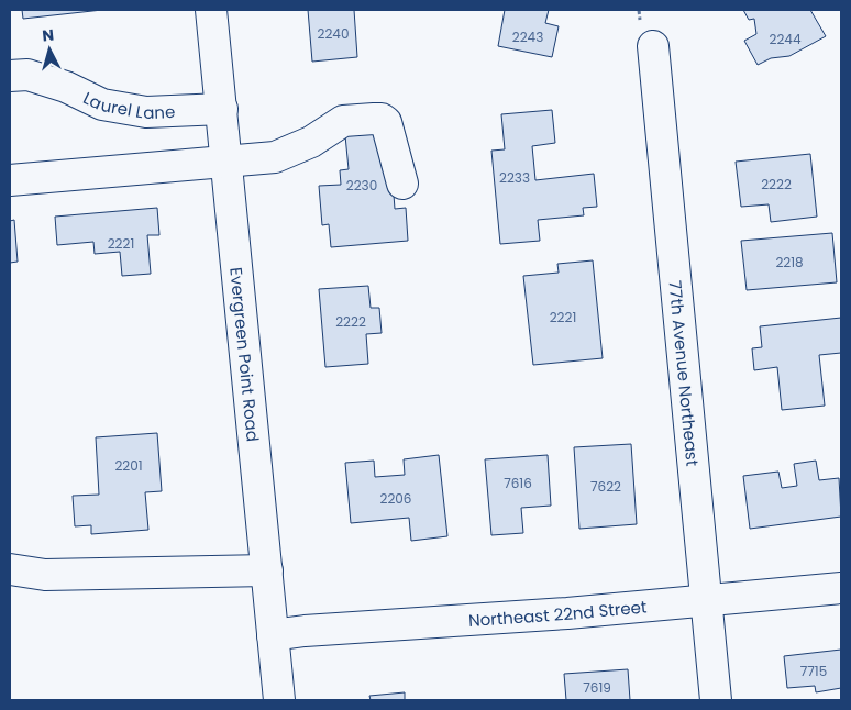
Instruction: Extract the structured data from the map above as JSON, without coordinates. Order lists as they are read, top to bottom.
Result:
{
  "streets": {
    "street": [
      "Laurel Lane",
      "Evergreen Point Road",
      "77th Avenue Northeast",
      "Northeast 22nd Street"
    ]
  },
  "crossings": [
    ["Laurel Lane", "Evergreen Point Road"],
    ["Evergreen Point Road", "Northeast 22nd Street"],
    ["77th Avenue Northeast", "Northeast 22nd Street"]
  ],
  "house_numbers": [
    "2240",
    "2243",
    "2244",
    "2233",
    "2222",
    "2230",
    "2221",
    "2218",
    "2221",
    "2222",
    "2201",
    "7616",
    "7622",
    "2206",
    "7715",
    "7619"
  ],
  "north": "top"
}
